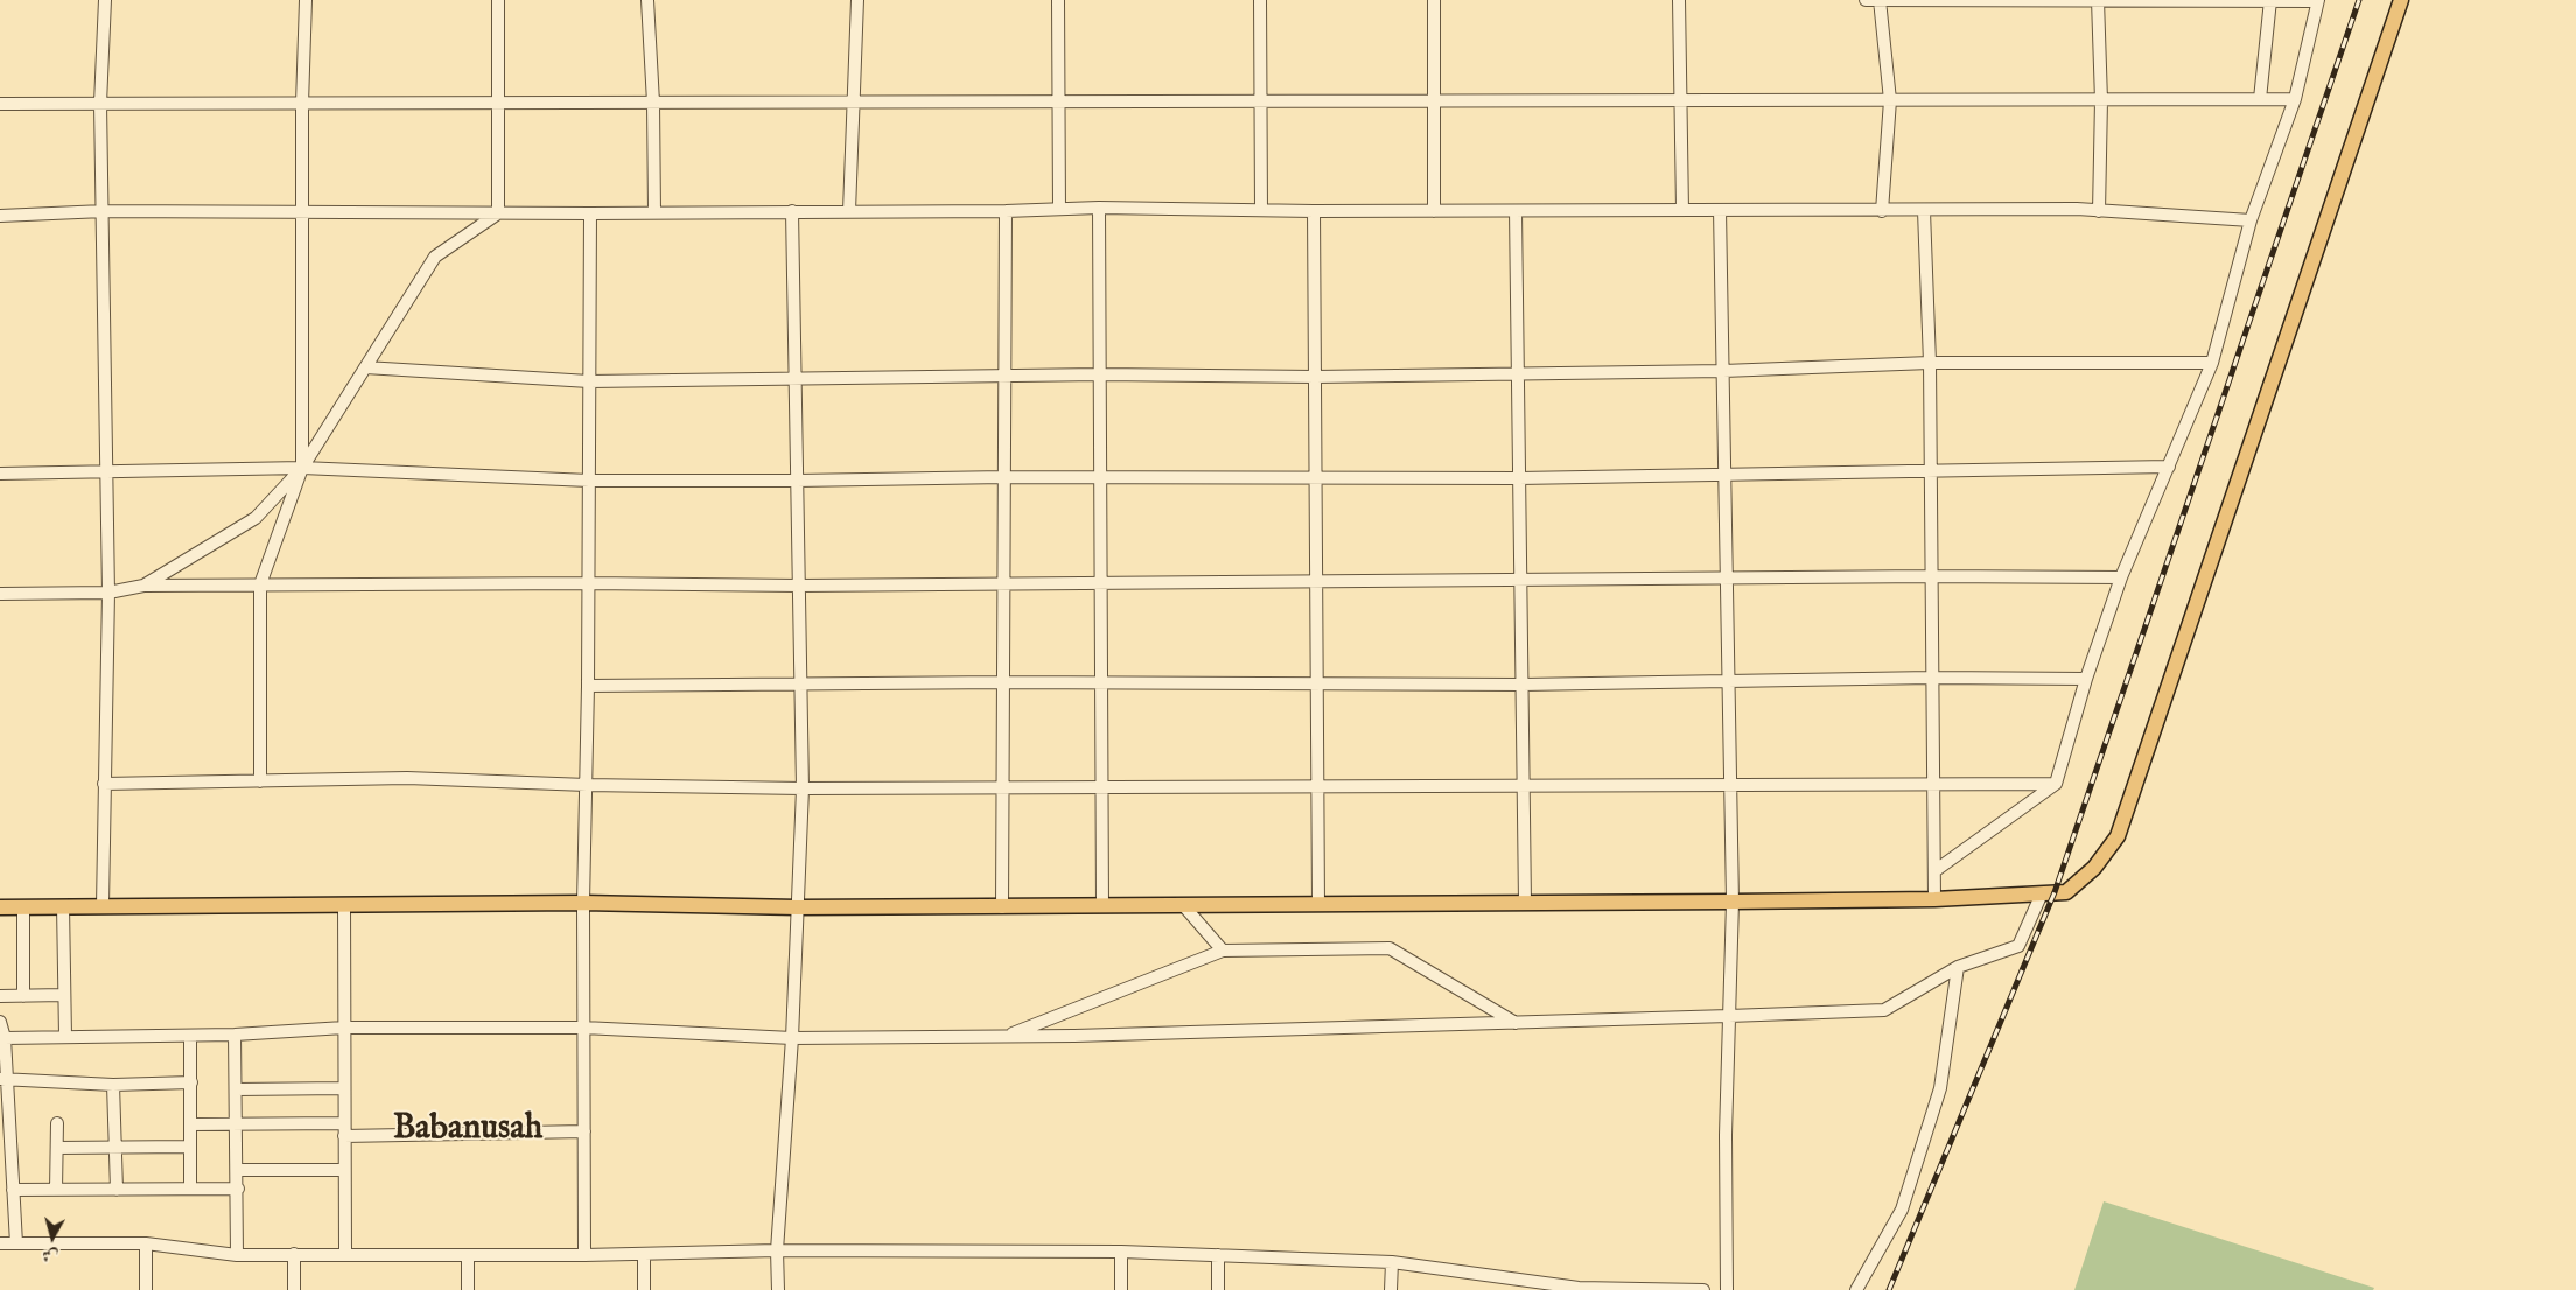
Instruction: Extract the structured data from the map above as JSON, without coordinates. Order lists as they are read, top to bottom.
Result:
{
  "districts": ["Babanusah"],
  "north": "bottom"
}
